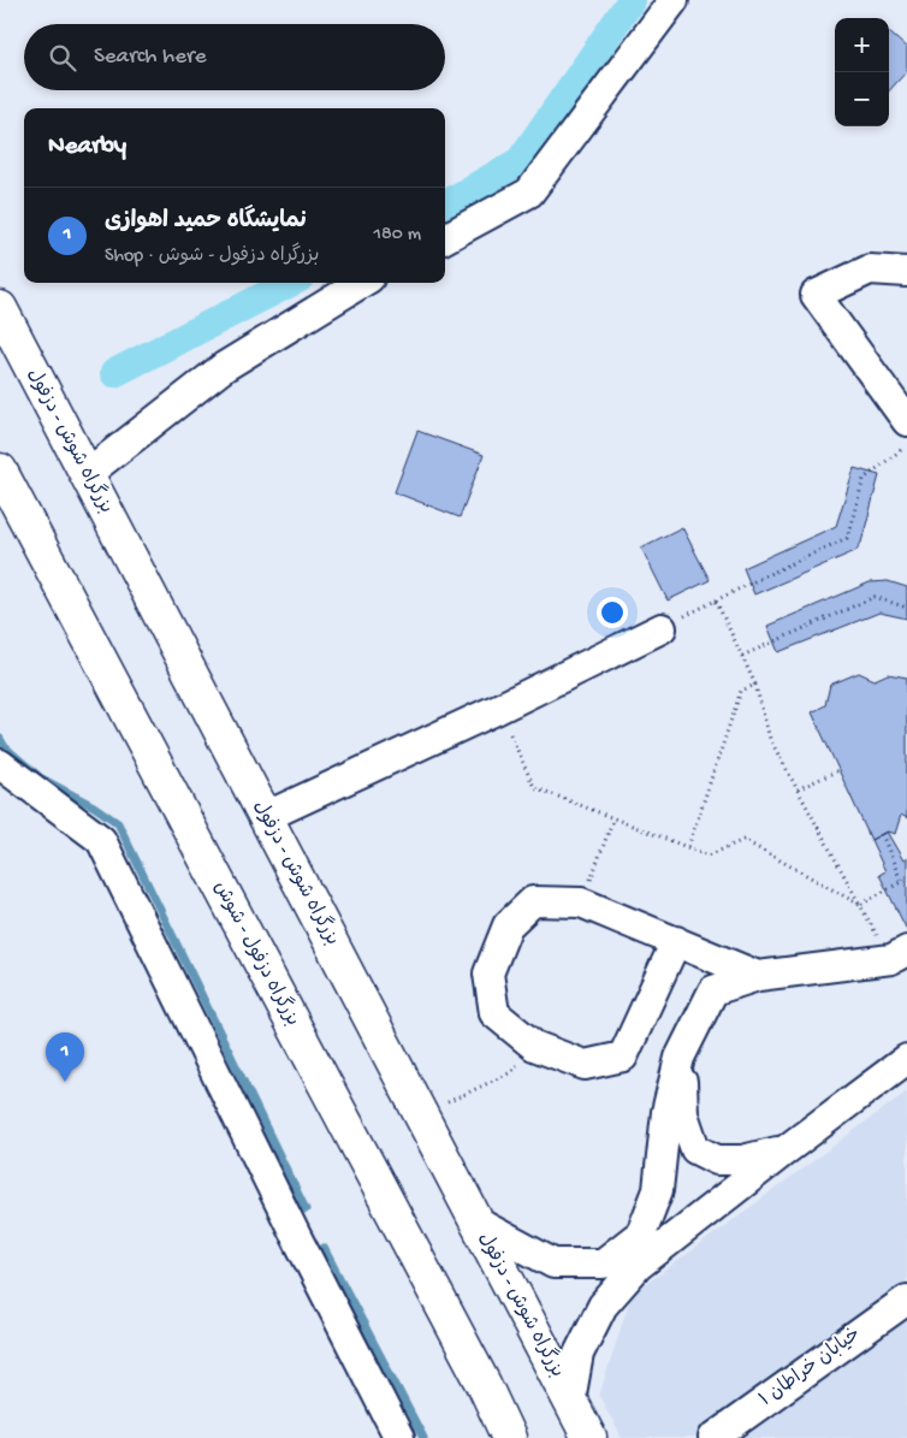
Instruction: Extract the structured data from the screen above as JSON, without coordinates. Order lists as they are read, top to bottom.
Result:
{
  "streets": {
    "highway": ["بزرگراه شوش - دزفول", "بزرگراه دزفول - شوش"],
    "street": ["خیابان خراطان ۱"]
  },
  "page": {
    "map_buttons": ["+", "−"],
    "search": "Search here",
    "heading": "Nearby",
    "list": [
      {
        "mark": "1",
        "name": "نمایشگاه حمید اهوازی",
        "note": "Shop · بزرگراه دزفول - شوش",
        "value": "180 m"
      }
    ],
    "pins": "1"
  }
}
